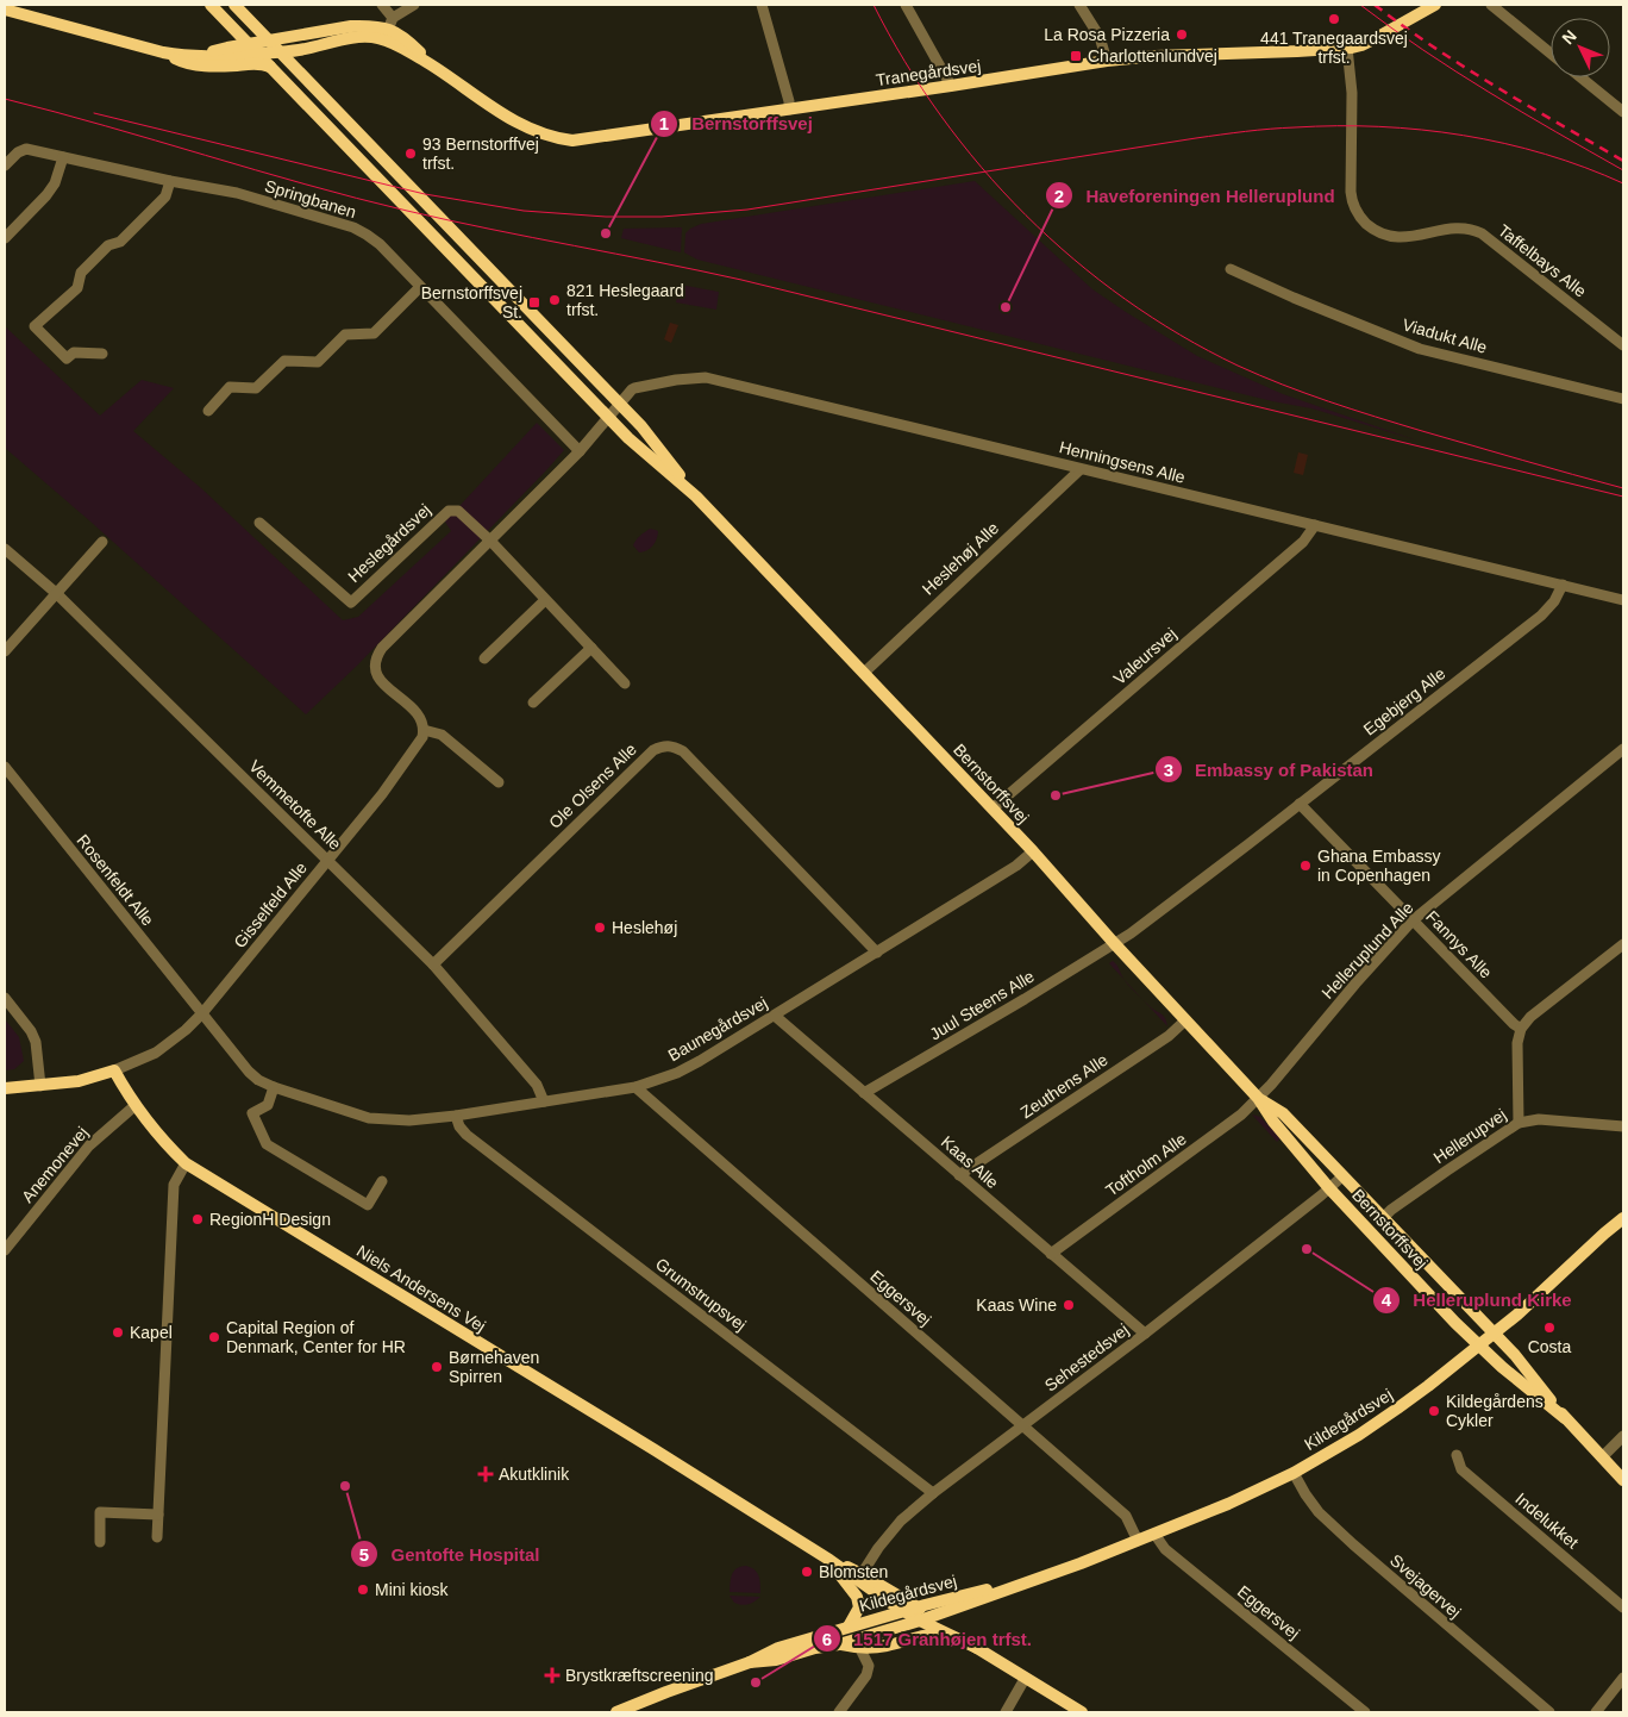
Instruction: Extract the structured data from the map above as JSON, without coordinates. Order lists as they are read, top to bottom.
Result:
{
  "streets": {
    "street": [
      "Tranegårdsvej",
      "Springbanen",
      "Taffelbays Alle",
      "Viadukt Alle",
      "Henningsens Alle",
      "Heslegårdsvej",
      "Heslehøj Alle",
      "Valeursvej",
      "Egebjerg Alle",
      "Bernstorffsvej",
      "Ole Olsens Alle",
      "Vemmetofte Alle",
      "Rosenfeldt Alle",
      "Gisselfeld Alle",
      "Fannys Alle",
      "Helleruplund Alle",
      "Juul Steens Alle",
      "Baunegårdsvej",
      "Zeuthens Alle",
      "Hellerupvej",
      "Kaas Alle",
      "Anemonevej",
      "Toftholm Alle",
      "Niels Andersens Vej",
      "Grumstrupsvej",
      "Eggersvej",
      "Sehestedsvej",
      "Kildegårdsvej",
      "Indelukket",
      "Svejagervej"
    ]
  },
  "crossings": [
    ["Tranegårdsvej", "Taffelbays Alle"],
    ["Tranegårdsvej", "Bernstorffsvej"],
    ["Henningsens Alle", "Heslehøj Alle"],
    ["Henningsens Alle", "Valeursvej"],
    ["Henningsens Alle", "Egebjerg Alle"],
    ["Henningsens Alle", "Bernstorffsvej"],
    ["Heslehøj Alle", "Bernstorffsvej"],
    ["Valeursvej", "Bernstorffsvej"],
    ["Egebjerg Alle", "Bernstorffsvej"],
    ["Egebjerg Alle", "Fannys Alle"],
    ["Egebjerg Alle", "Juul Steens Alle"],
    ["Bernstorffsvej", "Helleruplund Alle"],
    ["Bernstorffsvej", "Juul Steens Alle"],
    ["Bernstorffsvej", "Baunegårdsvej"],
    ["Bernstorffsvej", "Zeuthens Alle"],
    ["Bernstorffsvej", "Hellerupvej"],
    ["Bernstorffsvej", "Toftholm Alle"],
    ["Bernstorffsvej", "Sehestedsvej"],
    ["Bernstorffsvej", "Kildegårdsvej"],
    ["Ole Olsens Alle", "Vemmetofte Alle"],
    ["Ole Olsens Alle", "Baunegårdsvej"],
    ["Vemmetofte Alle", "Gisselfeld Alle"],
    ["Vemmetofte Alle", "Baunegårdsvej"],
    ["Rosenfeldt Alle", "Gisselfeld Alle"],
    ["Rosenfeldt Alle", "Baunegårdsvej"],
    ["Gisselfeld Alle", "Baunegårdsvej"],
    ["Fannys Alle", "Helleruplund Alle"],
    ["Helleruplund Alle", "Toftholm Alle"],
    ["Juul Steens Alle", "Kaas Alle"],
    ["Baunegårdsvej", "Kaas Alle"],
    ["Baunegårdsvej", "Grumstrupsvej"],
    ["Baunegårdsvej", "Eggersvej"],
    ["Zeuthens Alle", "Kaas Alle"],
    ["Kaas Alle", "Toftholm Alle"],
    ["Kaas Alle", "Sehestedsvej"],
    ["Anemonevej", "Niels Andersens Vej"],
    ["Niels Andersens Vej", "Sehestedsvej"],
    ["Niels Andersens Vej", "Kildegårdsvej"],
    ["Grumstrupsvej", "Sehestedsvej"],
    ["Eggersvej", "Sehestedsvej"],
    ["Eggersvej", "Kildegårdsvej"],
    ["Sehestedsvej", "Kildegårdsvej"],
    ["Kildegårdsvej", "Svejagervej"]
  ],
  "places": {
    "other": [
      "441 Tranegaardsvej trfst.",
      "La Rosa Pizzeria",
      "93 Bernstorffvej trfst.",
      "Bernstorffsvej",
      "821 Heslegaard trfst.",
      "Haveforeningen Helleruplund",
      "Embassy of Pakistan",
      "Ghana Embassy in Copenhagen",
      "Heslehøj",
      "RegionH Design",
      "Helleruplund Kirke",
      "Kaas Wine",
      "Costa",
      "Kapel",
      "Capital Region of Denmark, Center for HR",
      "Børnehaven Spirren",
      "Kildegårdens Cykler",
      "Gentofte Hospital",
      "Blomsten",
      "Mini kiosk",
      "1517 Granhøjen trfst."
    ],
    "transit": ["Charlottenlundvej", "Bernstorffsvej St."],
    "health": ["Akutklinik", "Brystkræftscreening"]
  },
  "north": "top left"
}
